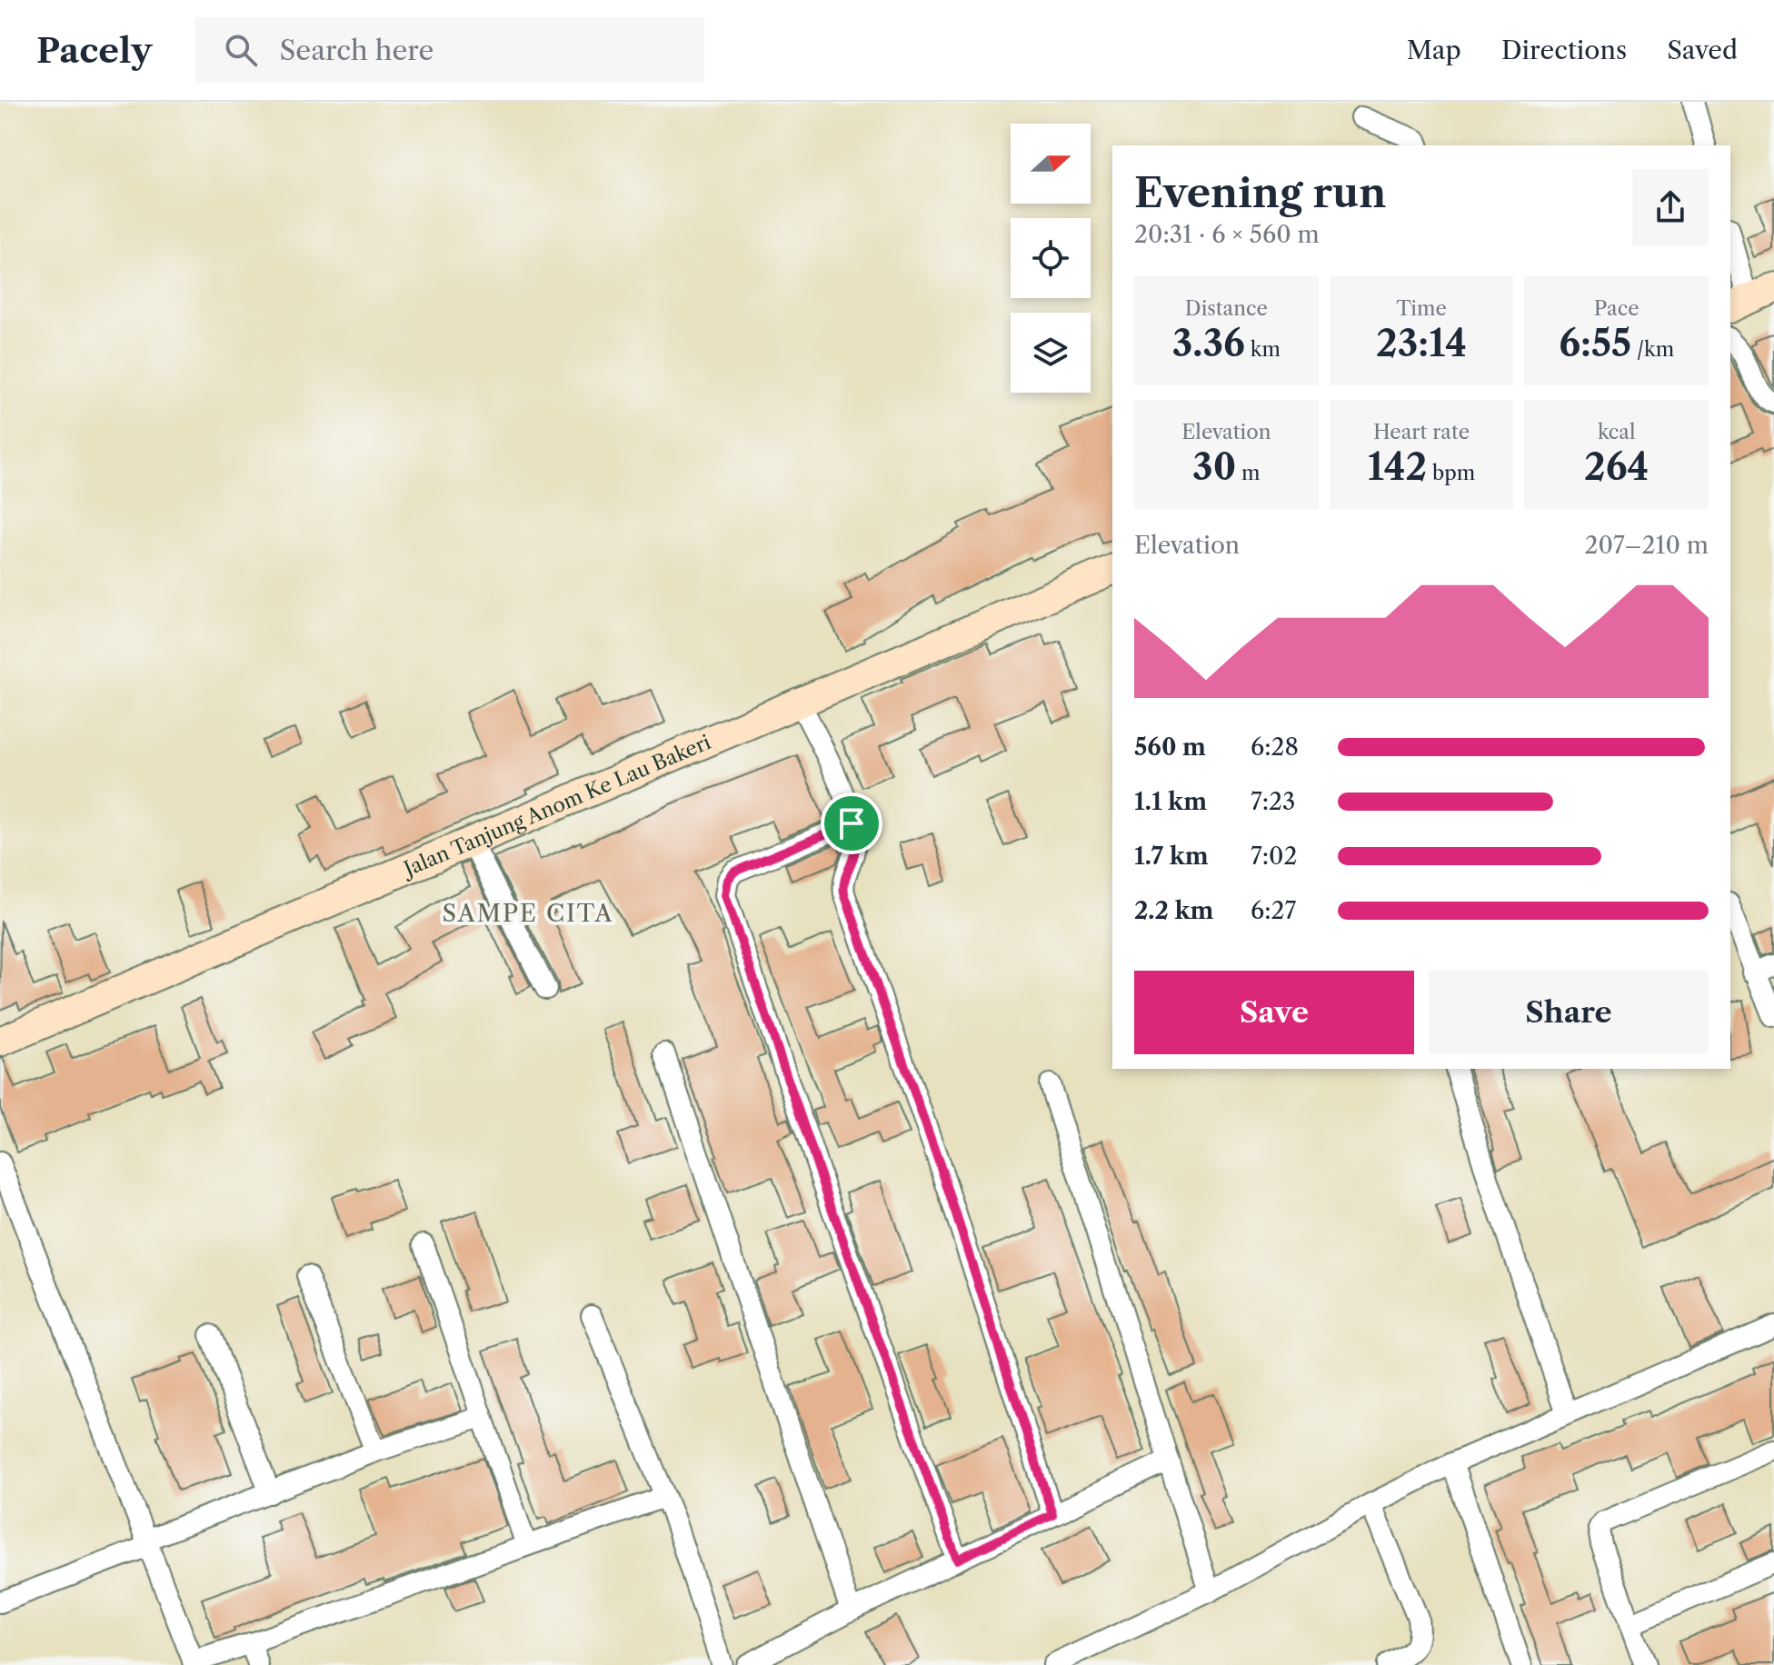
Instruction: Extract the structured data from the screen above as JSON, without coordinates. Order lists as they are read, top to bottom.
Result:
{
  "streets": {
    "main road": ["Jalan Tanjung Anom Ke Lau Bakeri"]
  },
  "districts": ["SAMPE CITA"],
  "north": "right",
  "page": {
    "header": "Pacely",
    "search": "Search here",
    "nav": ["Map", "Directions", "Saved"],
    "heading": ["Evening run", "20:31 · 6 × 560 m"],
    "stats": [
      ["Distance", "3.36 km"],
      ["Time", "23:14"],
      ["Pace", "6:55 /km"],
      ["Elevation", "30 m"],
      ["Heart rate", "142 bpm"],
      ["kcal", "264"]
    ],
    "chart": ["Elevation", "207–210 m"],
    "list": [
      {
        "name": "560 m",
        "note": "6:28"
      },
      {
        "name": "1.1 km",
        "note": "7:23"
      },
      {
        "name": "1.7 km",
        "note": "7:02"
      },
      {
        "name": "2.2 km",
        "note": "6:27"
      }
    ],
    "buttons": ["Save", "Share"]
  }
}
